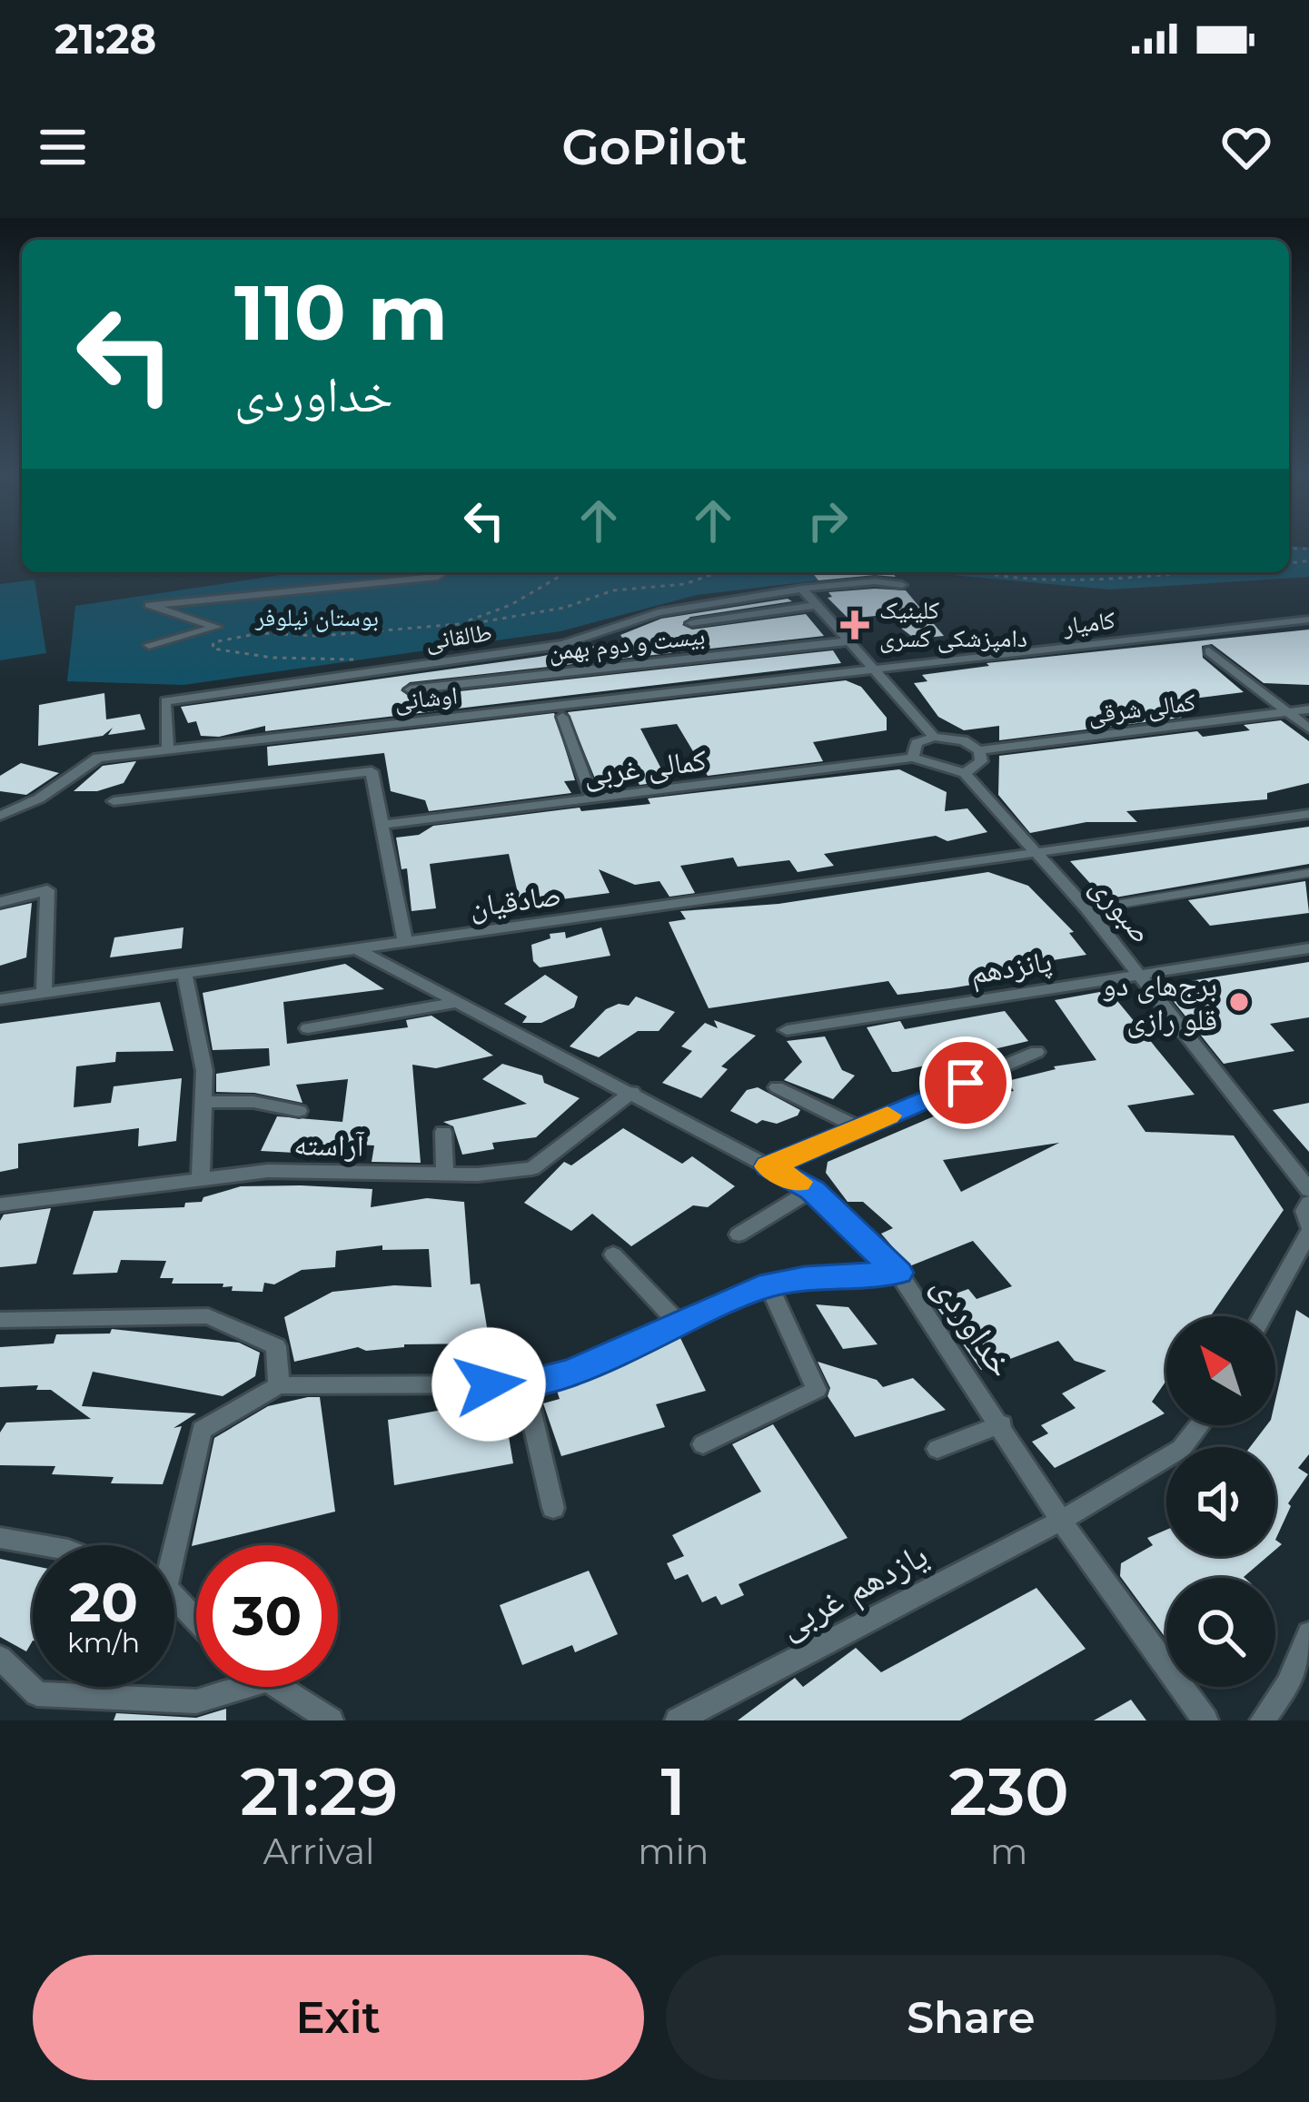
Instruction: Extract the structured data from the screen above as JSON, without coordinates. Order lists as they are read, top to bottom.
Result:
{
  "streets": {
    "street": [
      "کامیار",
      "طالقانی",
      "بیست و دوم بهمن",
      "اوشانی",
      "کمالی شرقی",
      "کمالی غربی",
      "صادقیان",
      "صبوری",
      "پانزدهم",
      "آراسته",
      "خداوردی",
      "یازدهم غربی"
    ]
  },
  "crossings": [
    ["کامیار", "اوشانی"],
    ["طالقانی", "اوشانی"],
    ["صادقیان", "صبوری"],
    ["صادقیان", "خداوردی"],
    ["صبوری", "پانزدهم"],
    ["آراسته", "خداوردی"],
    ["خداوردی", "یازدهم غربی"]
  ],
  "parks": ["بوستان نیلوفر"],
  "places": {
    "health": ["کلینیک دامپزشکی کسری"],
    "other": ["برج‌های دو قلو رازی"]
  },
  "north": "top left",
  "page": {
    "status": "21:28",
    "header": "GoPilot",
    "turn": ["110 m", "خداوردی"],
    "speed": "20 km/h",
    "limit": "30",
    "eta": [
      "21:29",
      "Arrival",
      "1",
      "min",
      "230",
      "m"
    ],
    "buttons": ["Exit", "Share"]
  }
}
